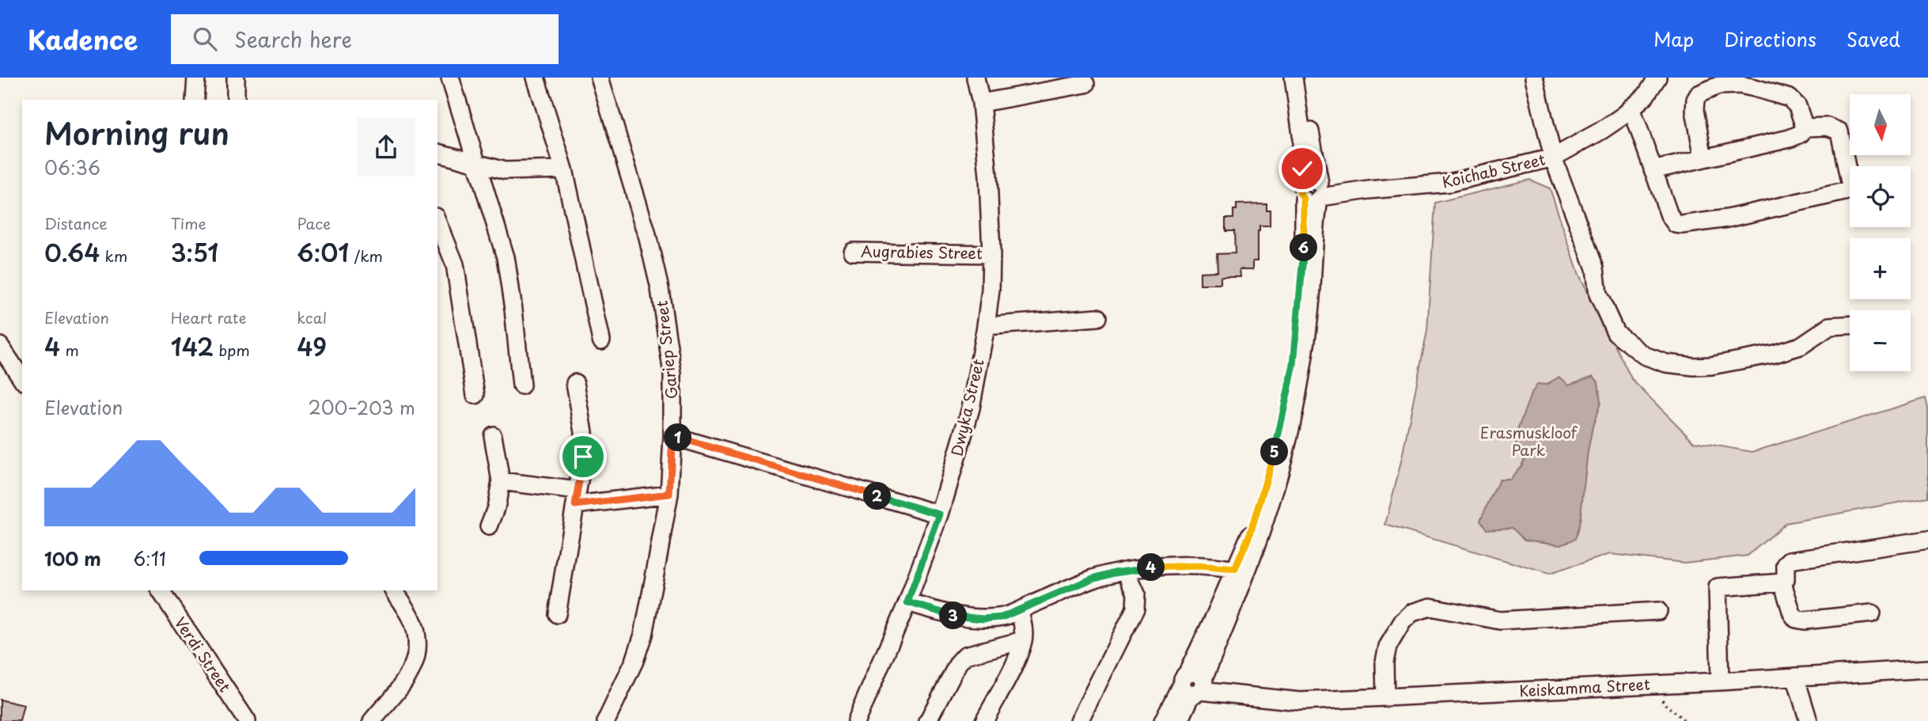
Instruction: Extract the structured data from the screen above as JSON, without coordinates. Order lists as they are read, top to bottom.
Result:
{
  "streets": {
    "street": [
      "Koichab Street",
      "Augrabies Street",
      "Gariep Street",
      "Dwyka Street",
      "Verdi Street",
      "Keiskamma Street"
    ]
  },
  "crossings": [
    ["Augrabies Street", "Dwyka Street"]
  ],
  "parks": ["Erasmuskloof Park"],
  "north": "bottom",
  "page": {
    "header": "Kadence",
    "search": "Search here",
    "nav": ["Map", "Directions", "Saved"],
    "map_buttons": ["+", "−"],
    "heading": ["Morning run", "06:36"],
    "stats": [
      ["Distance", "0.64 km"],
      ["Time", "3:51"],
      ["Pace", "6:01 /km"],
      ["Elevation", "4 m"],
      ["Heart rate", "142 bpm"],
      ["kcal", "49"]
    ],
    "pins": [
      "6",
      "1",
      "5",
      "2",
      "4",
      "3"
    ],
    "chart": ["Elevation", "200–203 m"],
    "list": [
      {
        "name": "100 m",
        "note": "6:11"
      }
    ]
  }
}
